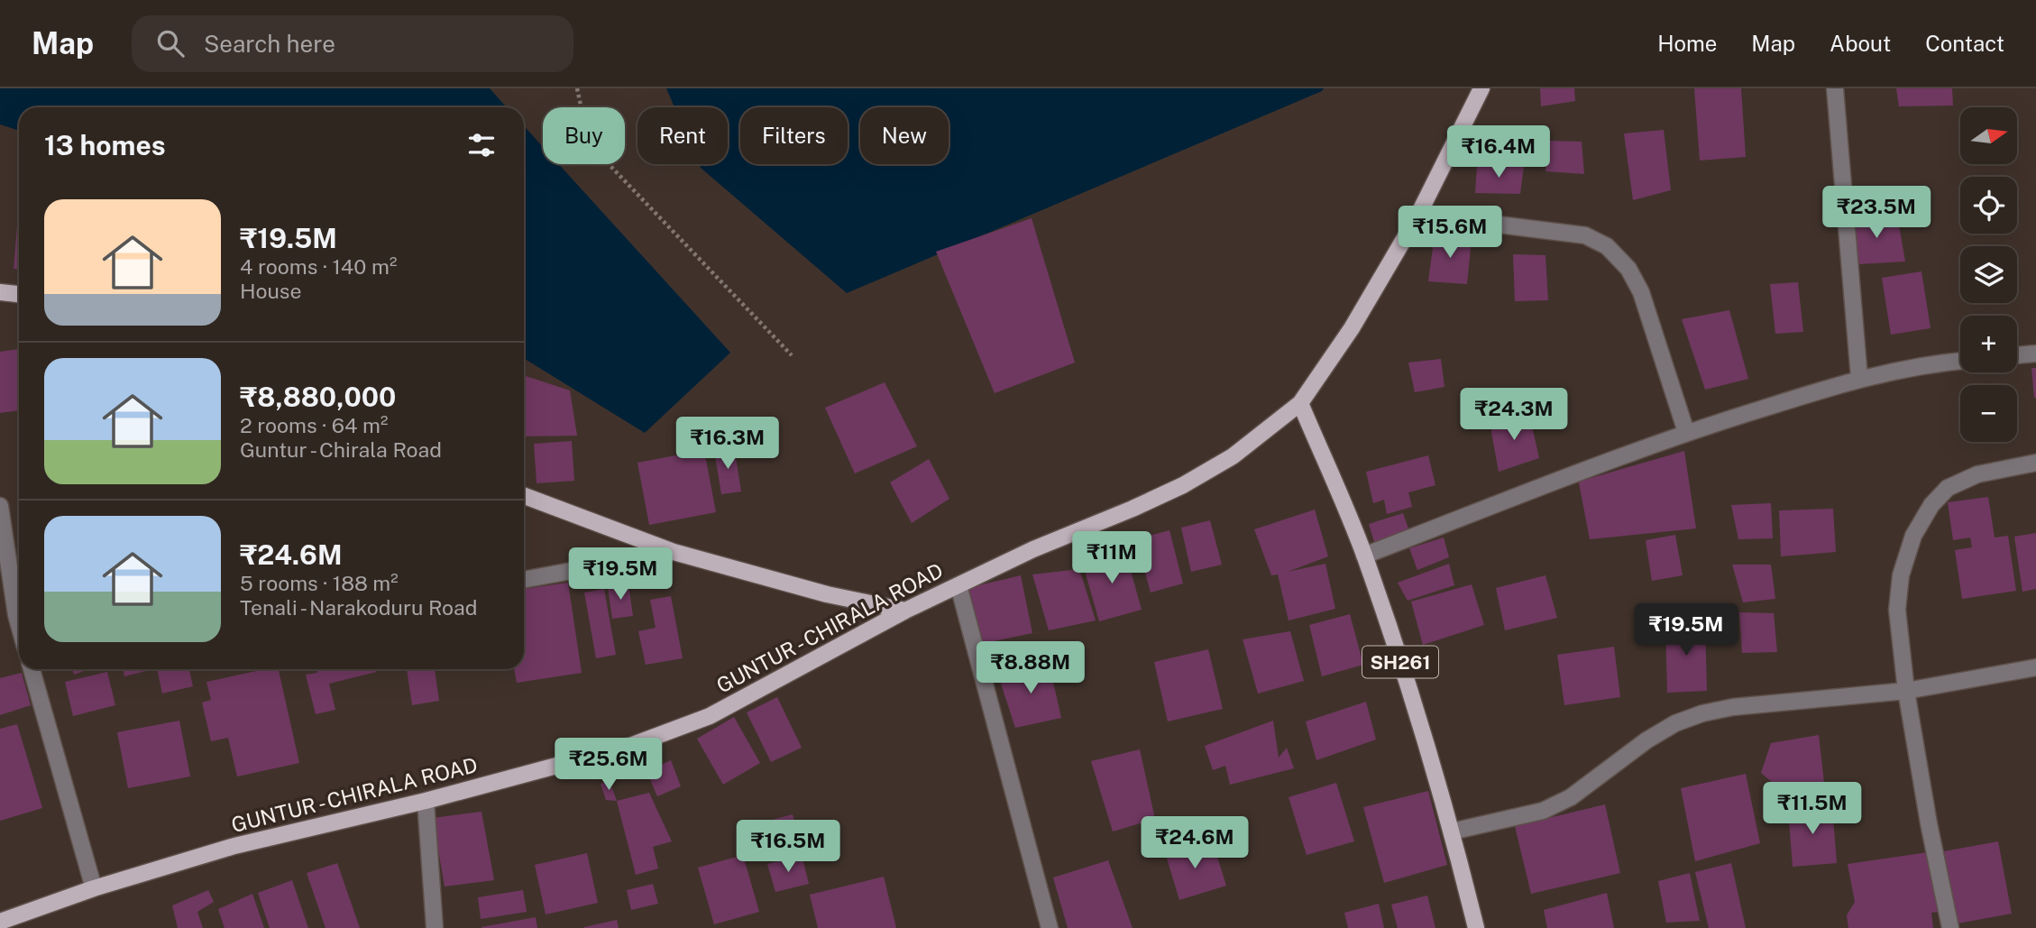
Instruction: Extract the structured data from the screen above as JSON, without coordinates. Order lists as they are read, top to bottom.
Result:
{
  "streets": {
    "main road": ["GUNTUR - CHIRALA ROAD", "SH261"]
  },
  "crossings": [
    ["GUNTUR - CHIRALA ROAD", "SH261"]
  ],
  "north": "right",
  "page": {
    "header": "Map",
    "search": "Search here",
    "nav": [
      "Home",
      "Map",
      "About",
      "Contact"
    ],
    "map_buttons": ["+", "−"],
    "chip": [
      "Buy",
      "Rent",
      "Filters",
      "New"
    ],
    "heading": "13 homes",
    "price": [
      "₹16.4M",
      "₹23.5M",
      "₹15.6M",
      "₹24.3M",
      "₹16.3M",
      "₹11M",
      "₹19.5M",
      "₹19.5M",
      "₹8.88M",
      "₹25.6M",
      "₹11.5M",
      "₹24.6M",
      "₹16.5M"
    ],
    "list": [
      {
        "name": "₹19.5M",
        "note": "4 rooms · 140 m² · House"
      },
      {
        "name": "₹8,880,000",
        "note": "2 rooms · 64 m² · Guntur - Chirala Road"
      },
      {
        "name": "₹24.6M",
        "note": "5 rooms · 188 m² · Tenali - Narakoduru Road"
      }
    ]
  }
}
